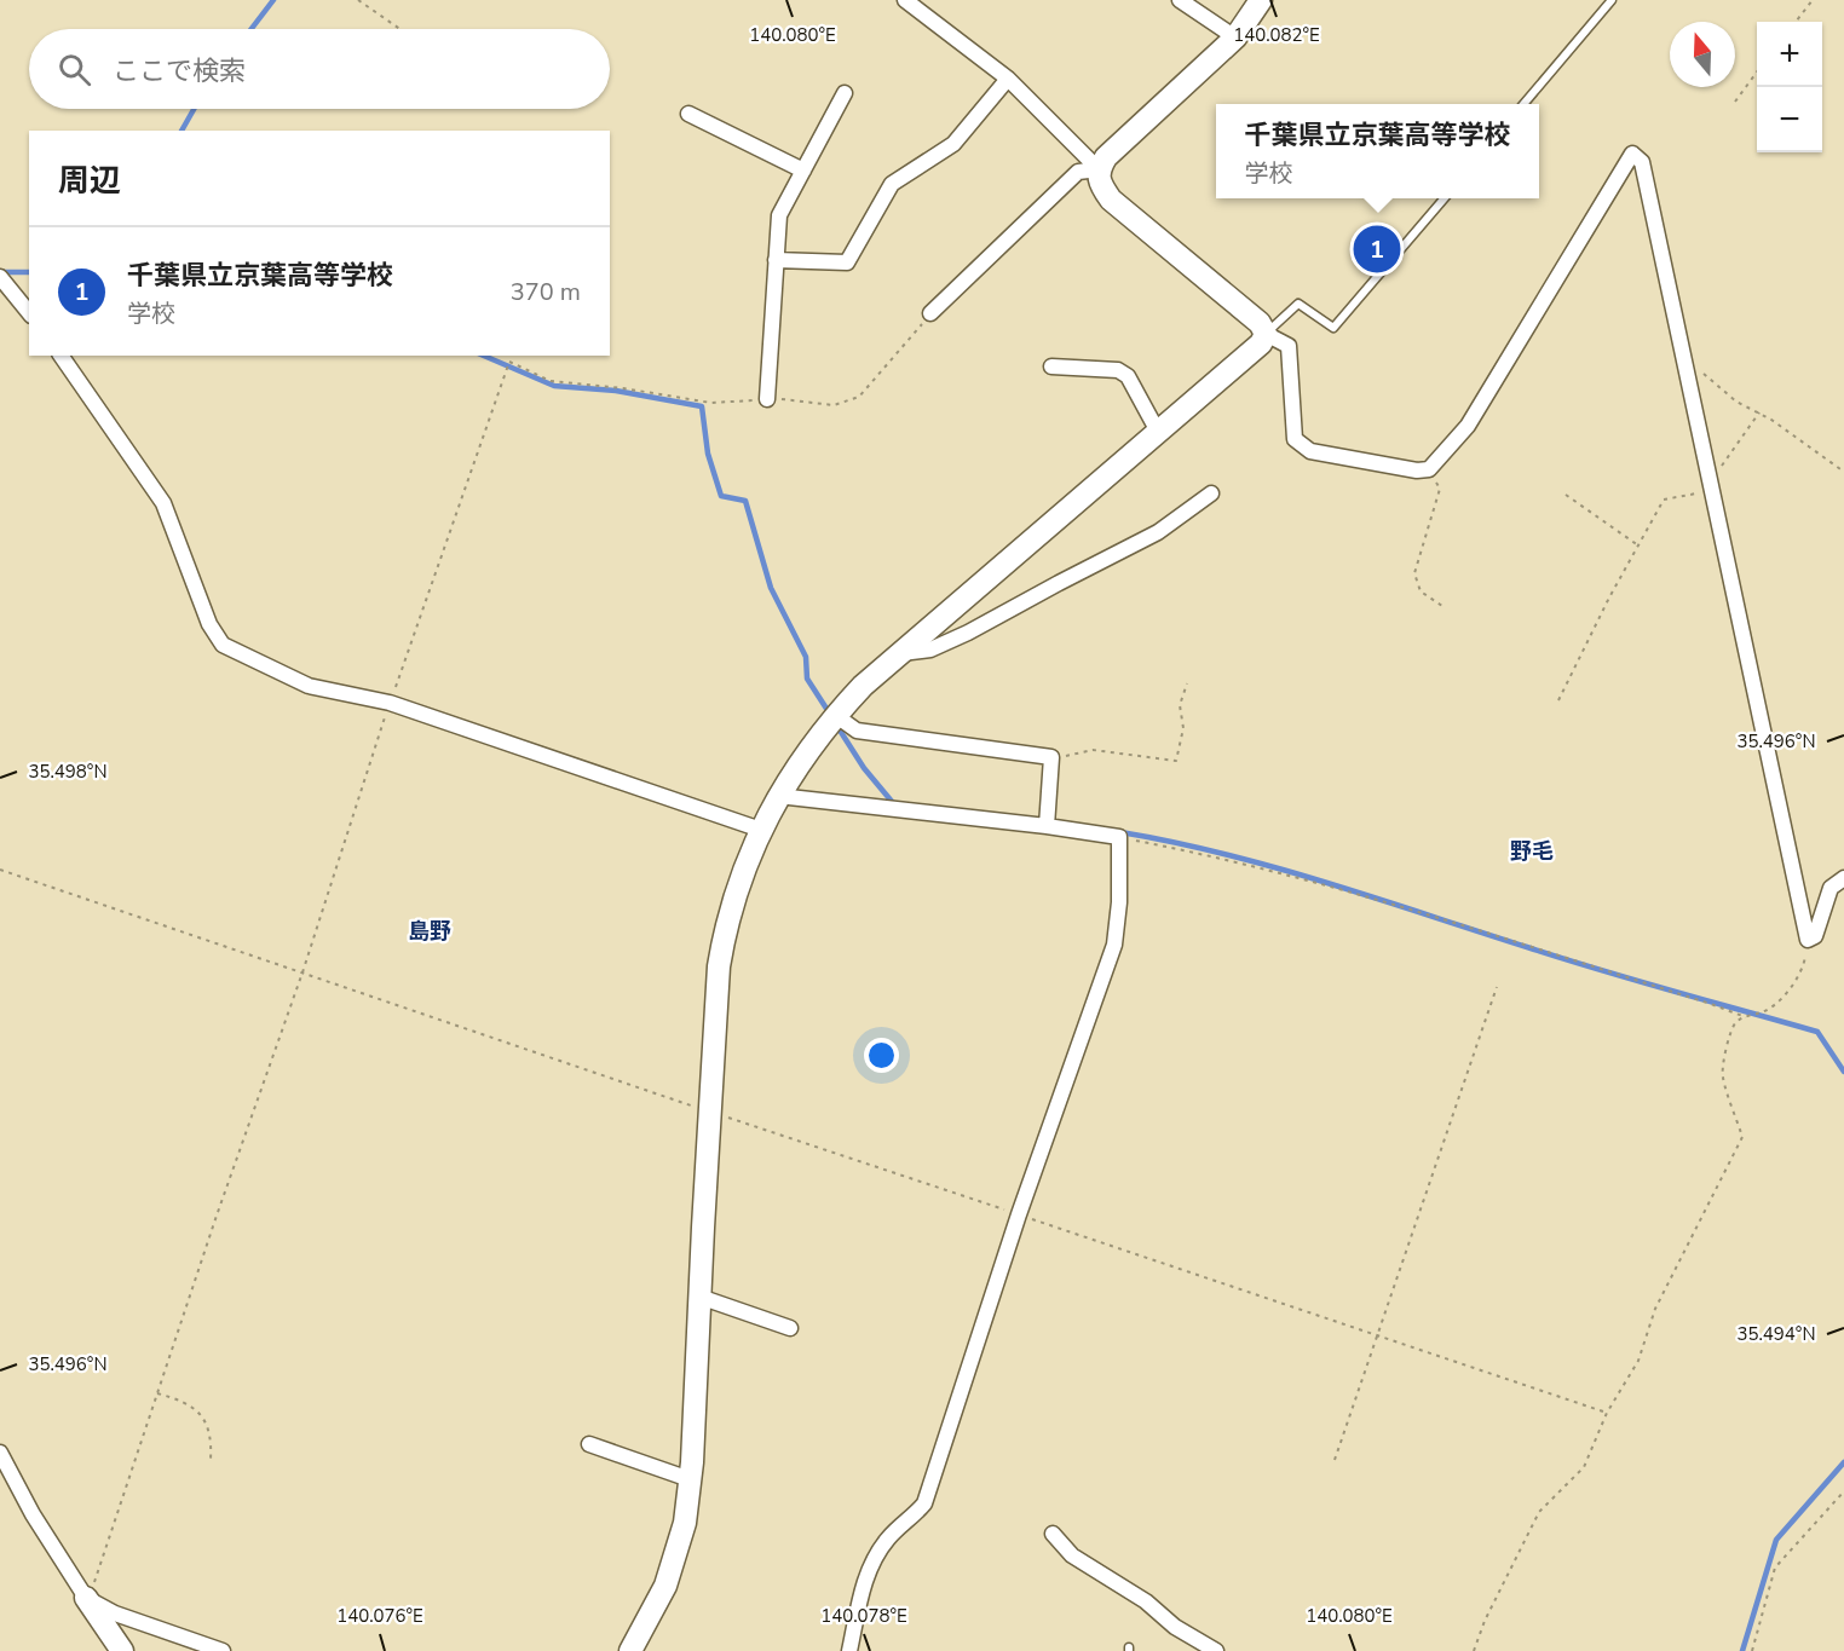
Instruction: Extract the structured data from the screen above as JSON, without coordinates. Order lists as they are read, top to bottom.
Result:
{
  "districts": ["野毛", "島野"],
  "north": "top",
  "page": {
    "map_buttons": ["+", "−"],
    "search": "ここで検索",
    "popup": ["千葉県立京葉高等学校", "学校"],
    "heading": "周辺",
    "pins": "1",
    "list": [
      {
        "mark": "1",
        "name": "千葉県立京葉高等学校",
        "note": "学校",
        "value": "370 m"
      }
    ]
  },
  "coordinates": [
    "140.082°E",
    "140.080°E",
    "35.496°N",
    "35.498°N",
    "35.494°N",
    "140.076°E",
    "140.078°E"
  ]
}
